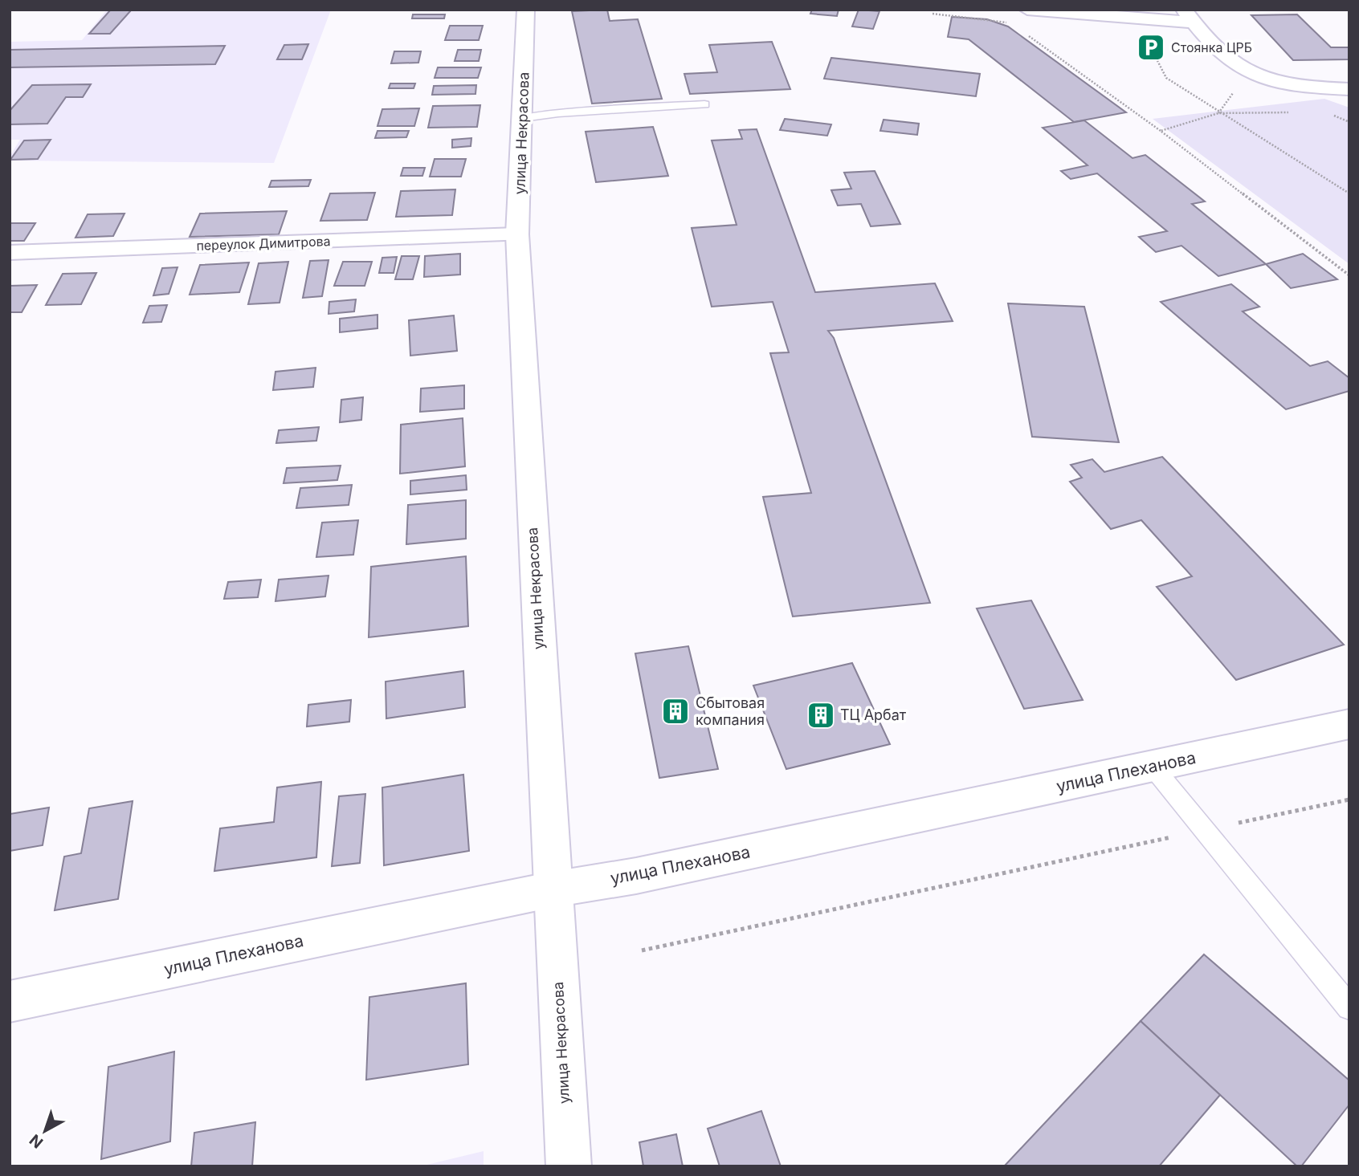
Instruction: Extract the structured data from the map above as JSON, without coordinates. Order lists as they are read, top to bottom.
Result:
{
  "streets": {
    "street": ["улица Некрасова", "переулок Димитрова", "улица Плеханова"]
  },
  "crossings": [
    ["улица Некрасова", "переулок Димитрова"],
    ["улица Некрасова", "улица Плеханова"]
  ],
  "places": {
    "parking": ["Стоянка ЦРБ"],
    "building": ["Сбытовая компания", "ТЦ Арбат"]
  },
  "north": "bottom left"
}
